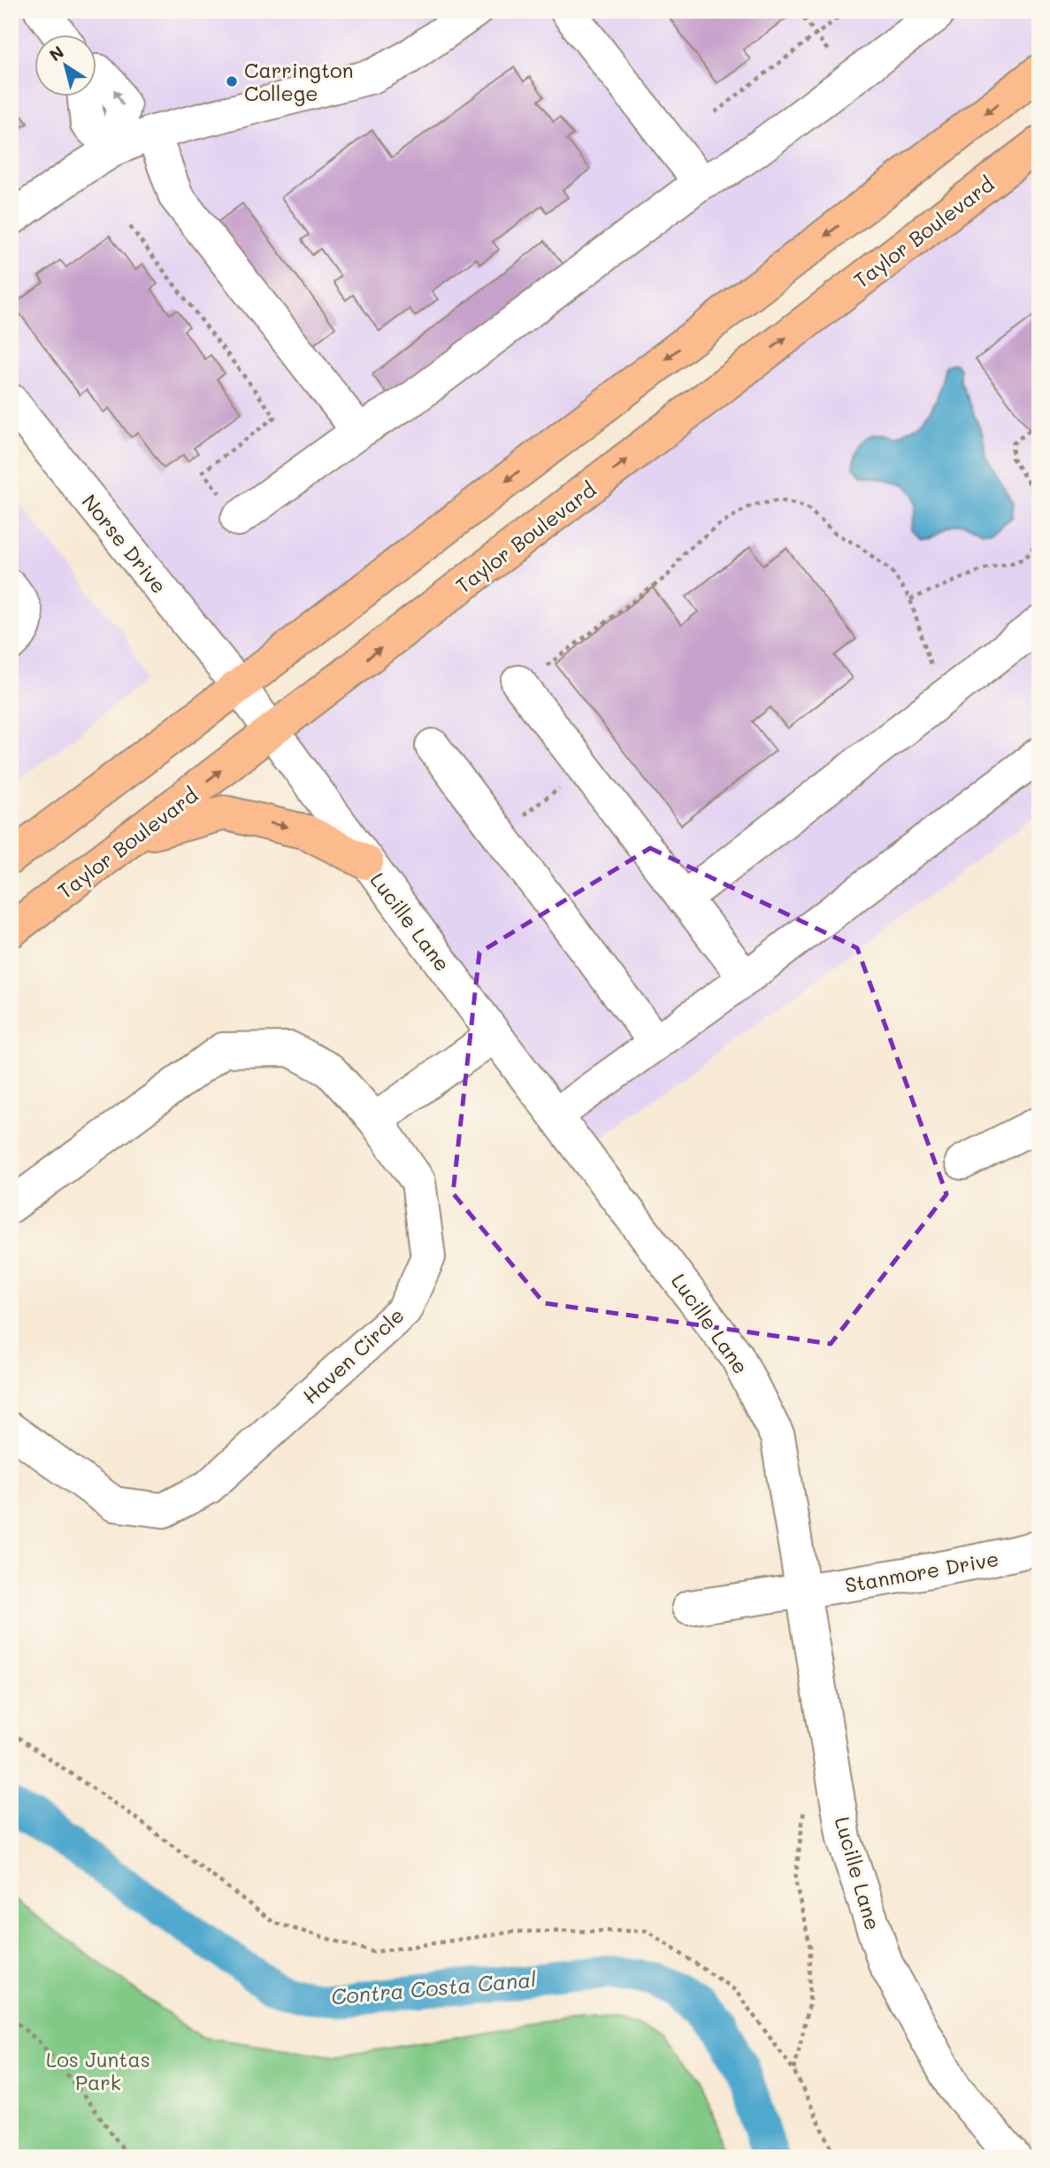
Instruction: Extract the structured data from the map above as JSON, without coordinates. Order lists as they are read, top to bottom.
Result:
{
  "streets": {
    "main road": ["Taylor Boulevard"],
    "street": [
      "Norse Drive",
      "Lucille Lane",
      "Haven Circle",
      "Stanmore Drive"
    ]
  },
  "crossings": [
    ["Taylor Boulevard", "Lucille Lane"],
    ["Norse Drive", "Lucille Lane"],
    ["Lucille Lane", "Stanmore Drive"]
  ],
  "water": ["Contra Costa Canal"],
  "parks": ["Los Juntas Park"],
  "places": ["Carrington College"],
  "north": "top left"
}
